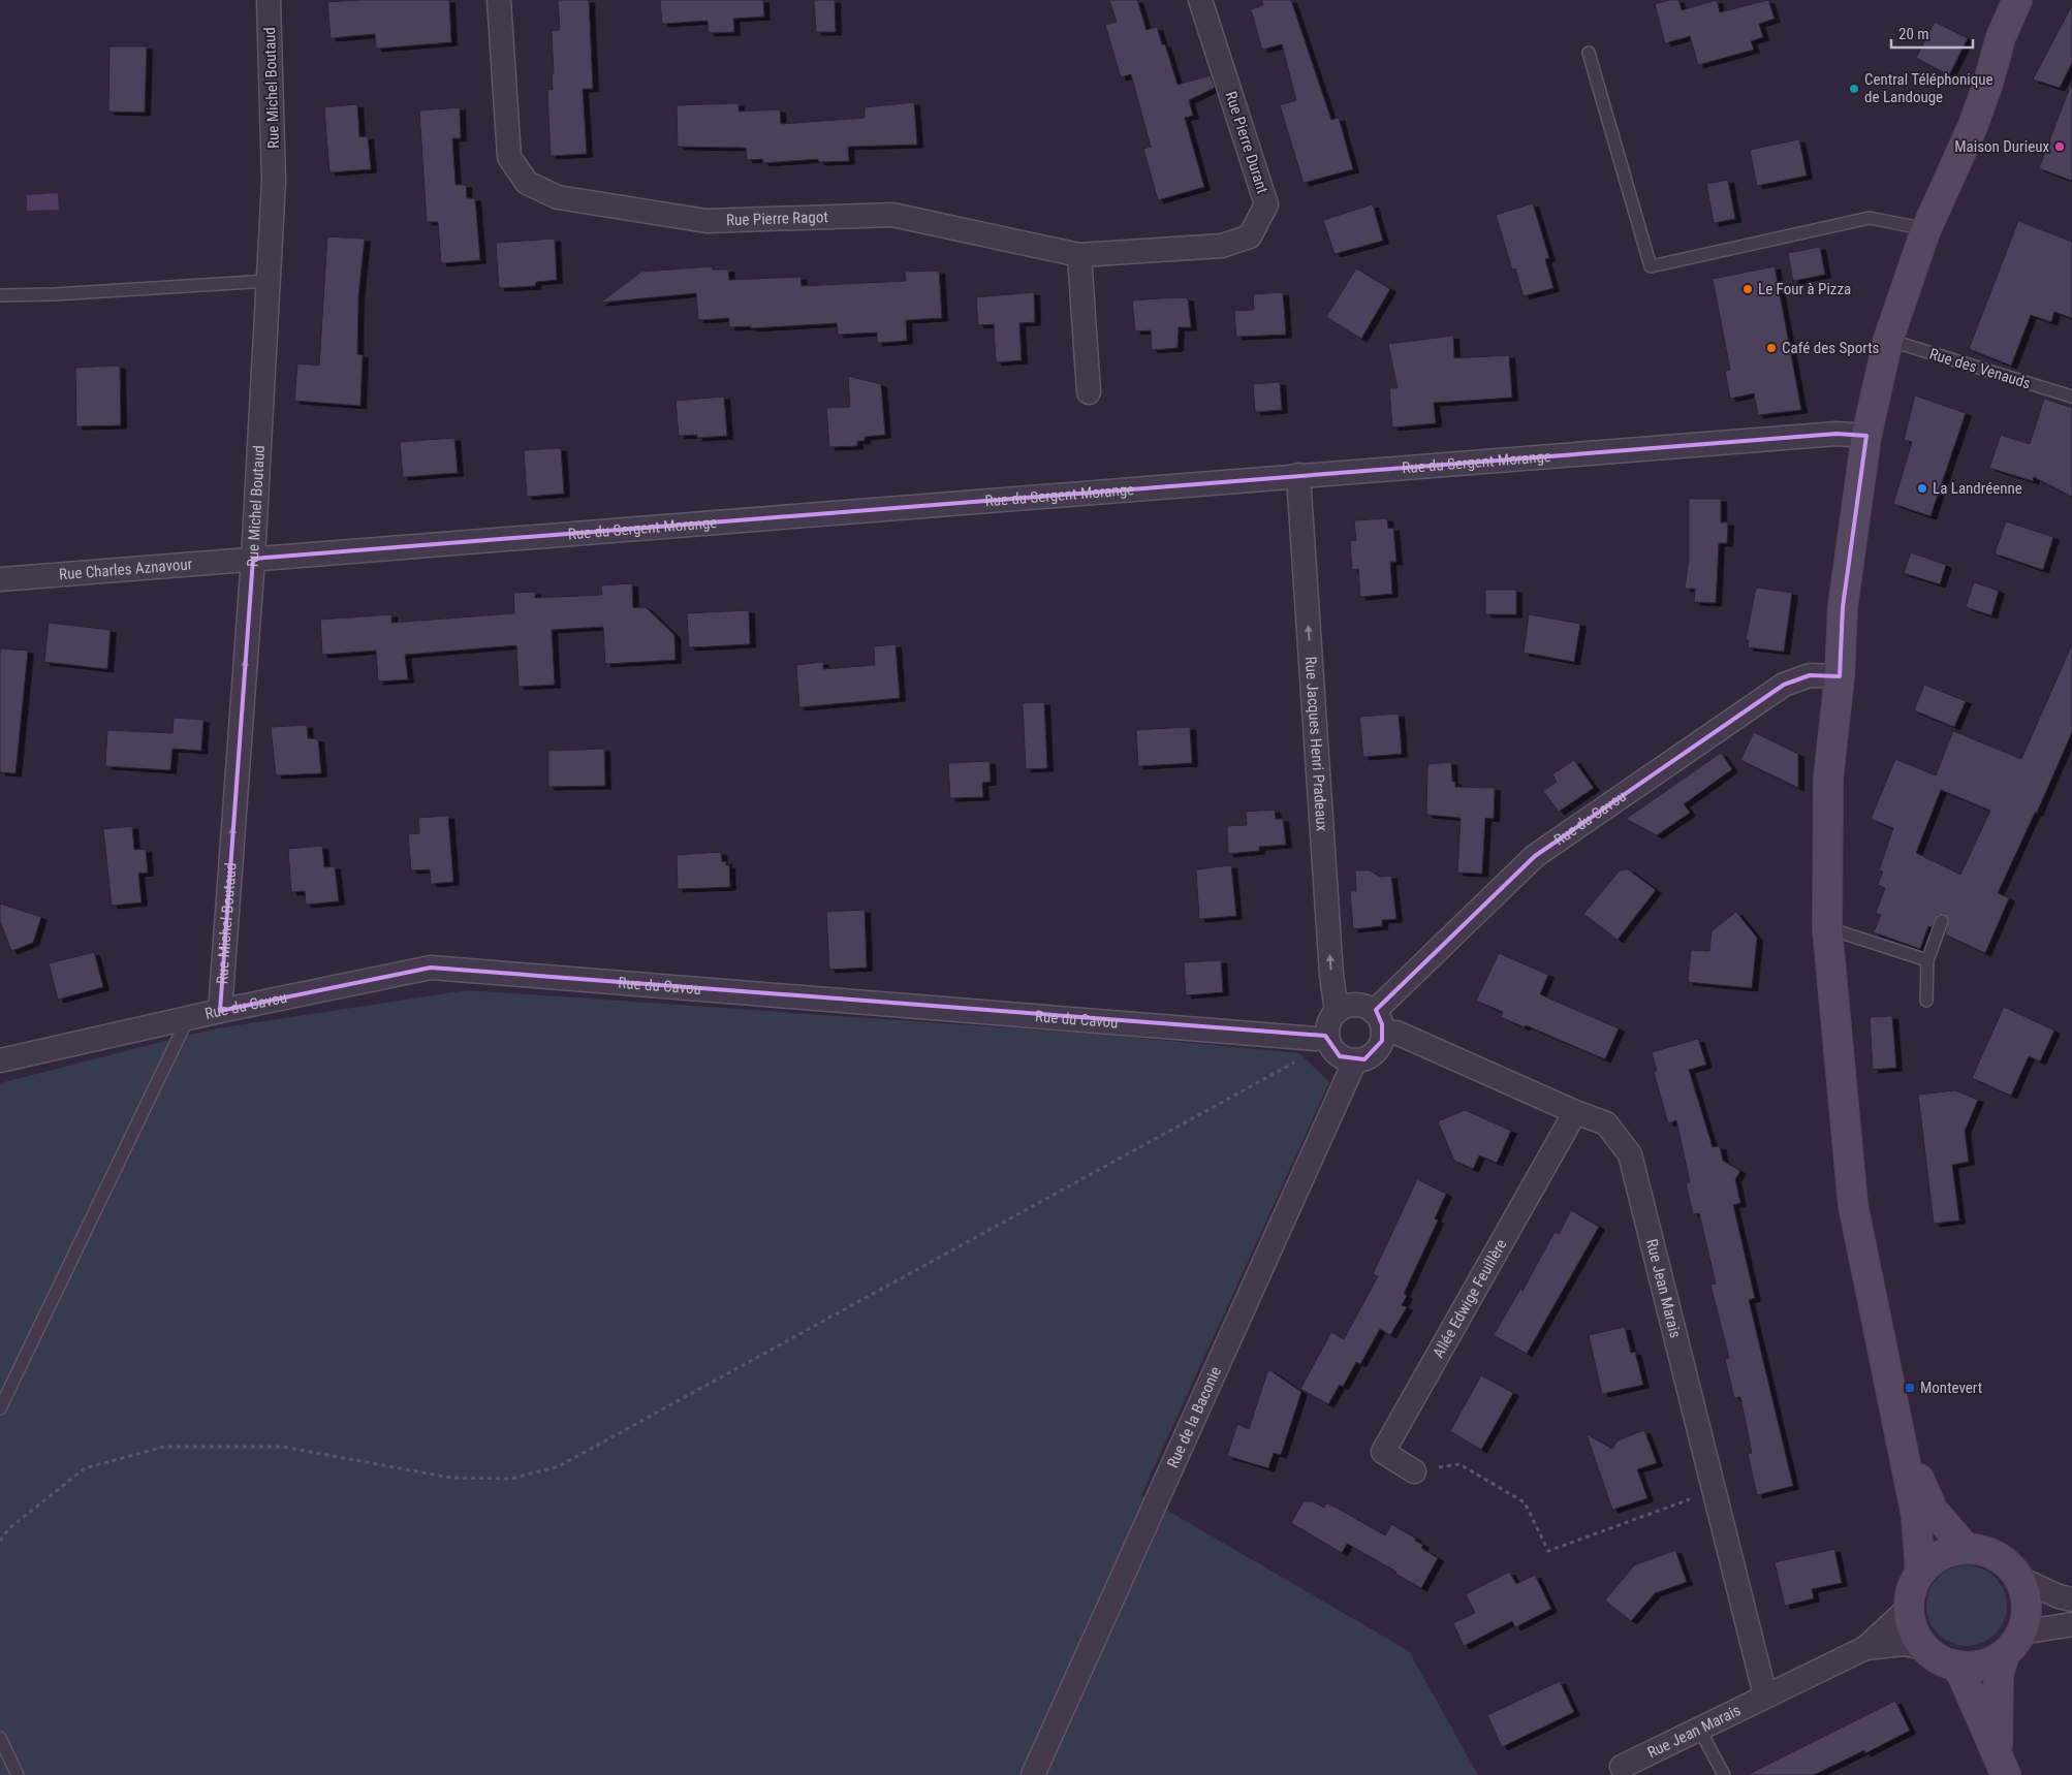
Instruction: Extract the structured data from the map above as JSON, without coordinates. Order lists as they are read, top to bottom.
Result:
{
  "streets": {
    "street": [
      "Rue Michel Boutaud",
      "Rue Pierre Durant",
      "Rue Pierre Ragot",
      "Rue du Sergent Morange",
      "Rue Charles Aznavour",
      "Rue Jacques Henri Pradeaux",
      "Rue du Cavou",
      "Rue Jean Marais",
      "Allée Edwige Feuillère",
      "Rue de la Baconie"
    ],
    "lane": ["Rue des Venauds"]
  },
  "crossings": [
    ["Rue Michel Boutaud", "Rue du Sergent Morange"],
    ["Rue Michel Boutaud", "Rue Charles Aznavour"],
    ["Rue Michel Boutaud", "Rue du Cavou"],
    ["Rue Pierre Durant", "Rue Pierre Ragot"],
    ["Rue du Sergent Morange", "Rue Charles Aznavour"],
    ["Rue du Sergent Morange", "Rue Jacques Henri Pradeaux"],
    ["Rue Jacques Henri Pradeaux", "Rue du Cavou"],
    ["Rue Jacques Henri Pradeaux", "Rue Jean Marais"],
    ["Rue Jacques Henri Pradeaux", "Rue de la Baconie"],
    ["Rue du Cavou", "Rue Jean Marais"],
    ["Rue du Cavou", "Rue de la Baconie"],
    ["Rue Jean Marais", "Allée Edwige Feuillère"],
    ["Rue Jean Marais", "Rue de la Baconie"]
  ],
  "one_way": ["Rue Michel Boutaud", "Rue Jacques Henri Pradeaux"],
  "places": {
    "other": [
      "Central Téléphonique de Landouge",
      "Maison Durieux",
      "Le Four à Pizza",
      "Café des Sports",
      "La Landréenne"
    ],
    "transit": ["Montevert"]
  },
  "scale_bar": "20 m"
}
